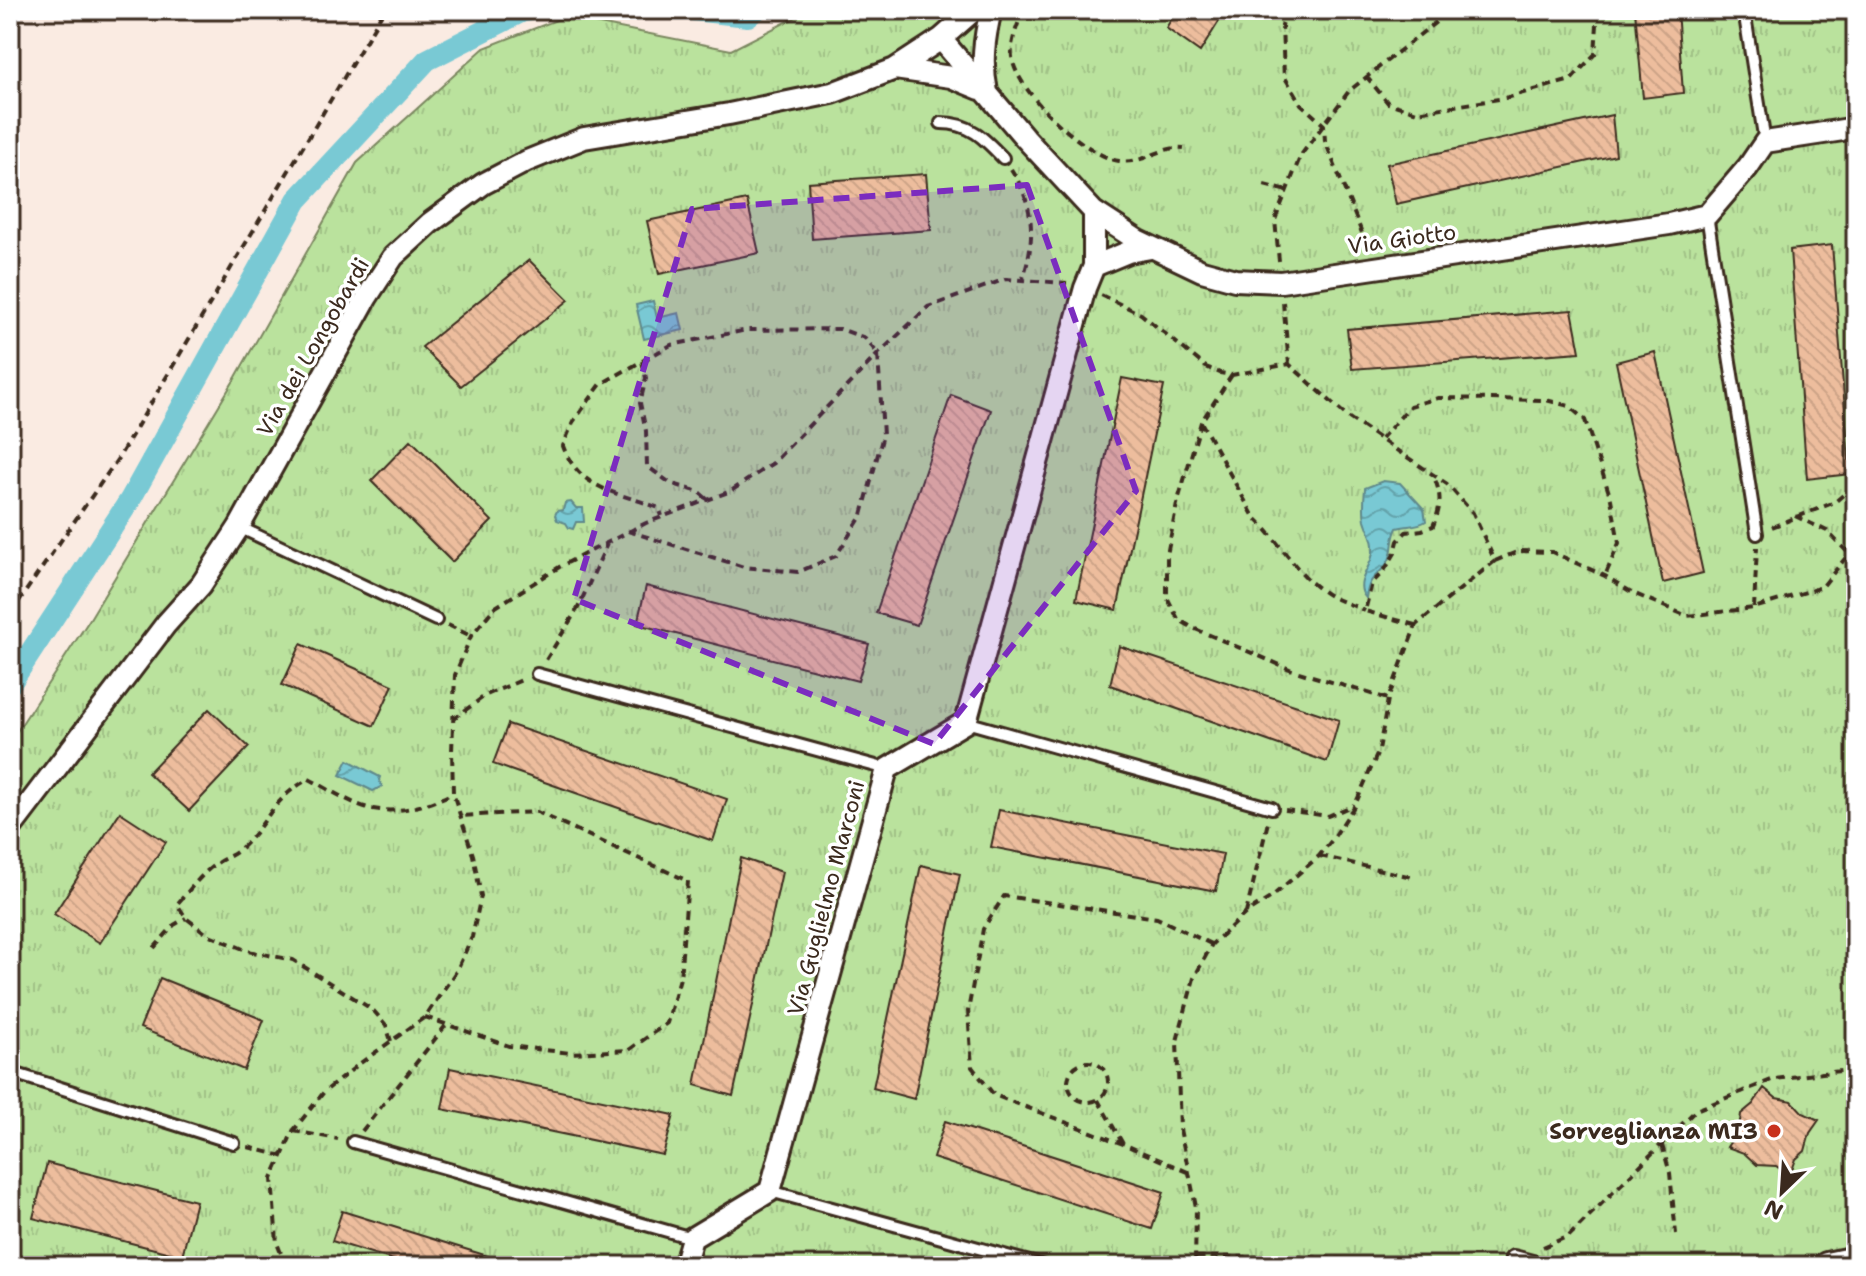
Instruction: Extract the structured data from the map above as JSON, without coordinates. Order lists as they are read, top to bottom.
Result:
{
  "streets": {
    "street": ["Via Giotto", "Via dei Longobardi", "Via Guglielmo Marconi"]
  },
  "crossings": [
    ["Via Giotto", "Via dei Longobardi"]
  ],
  "places": ["Sorveglianza MI3"],
  "north": "bottom left"
}
